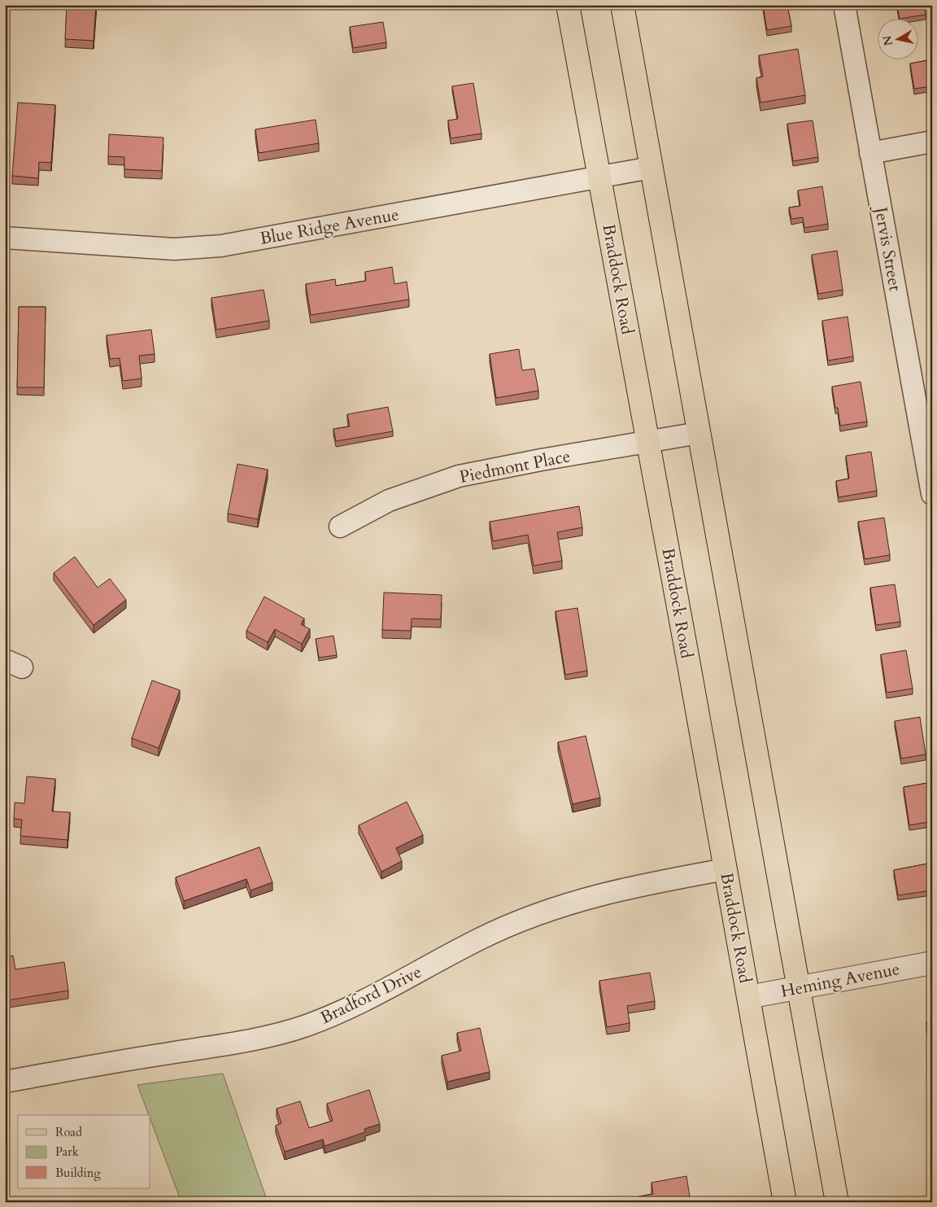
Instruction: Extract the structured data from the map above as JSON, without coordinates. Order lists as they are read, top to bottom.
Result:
{
  "streets": {
    "main road": ["Braddock Road"],
    "street": [
      "Blue Ridge Avenue",
      "Jervis Street",
      "Piedmont Place",
      "Heming Avenue",
      "Bradford Drive"
    ]
  },
  "crossings": [
    ["Blue Ridge Avenue", "Braddock Road"],
    ["Braddock Road", "Piedmont Place"],
    ["Braddock Road", "Heming Avenue"],
    ["Braddock Road", "Bradford Drive"]
  ],
  "legend": ["Road", "Park", "Building"],
  "north": "left"
}
